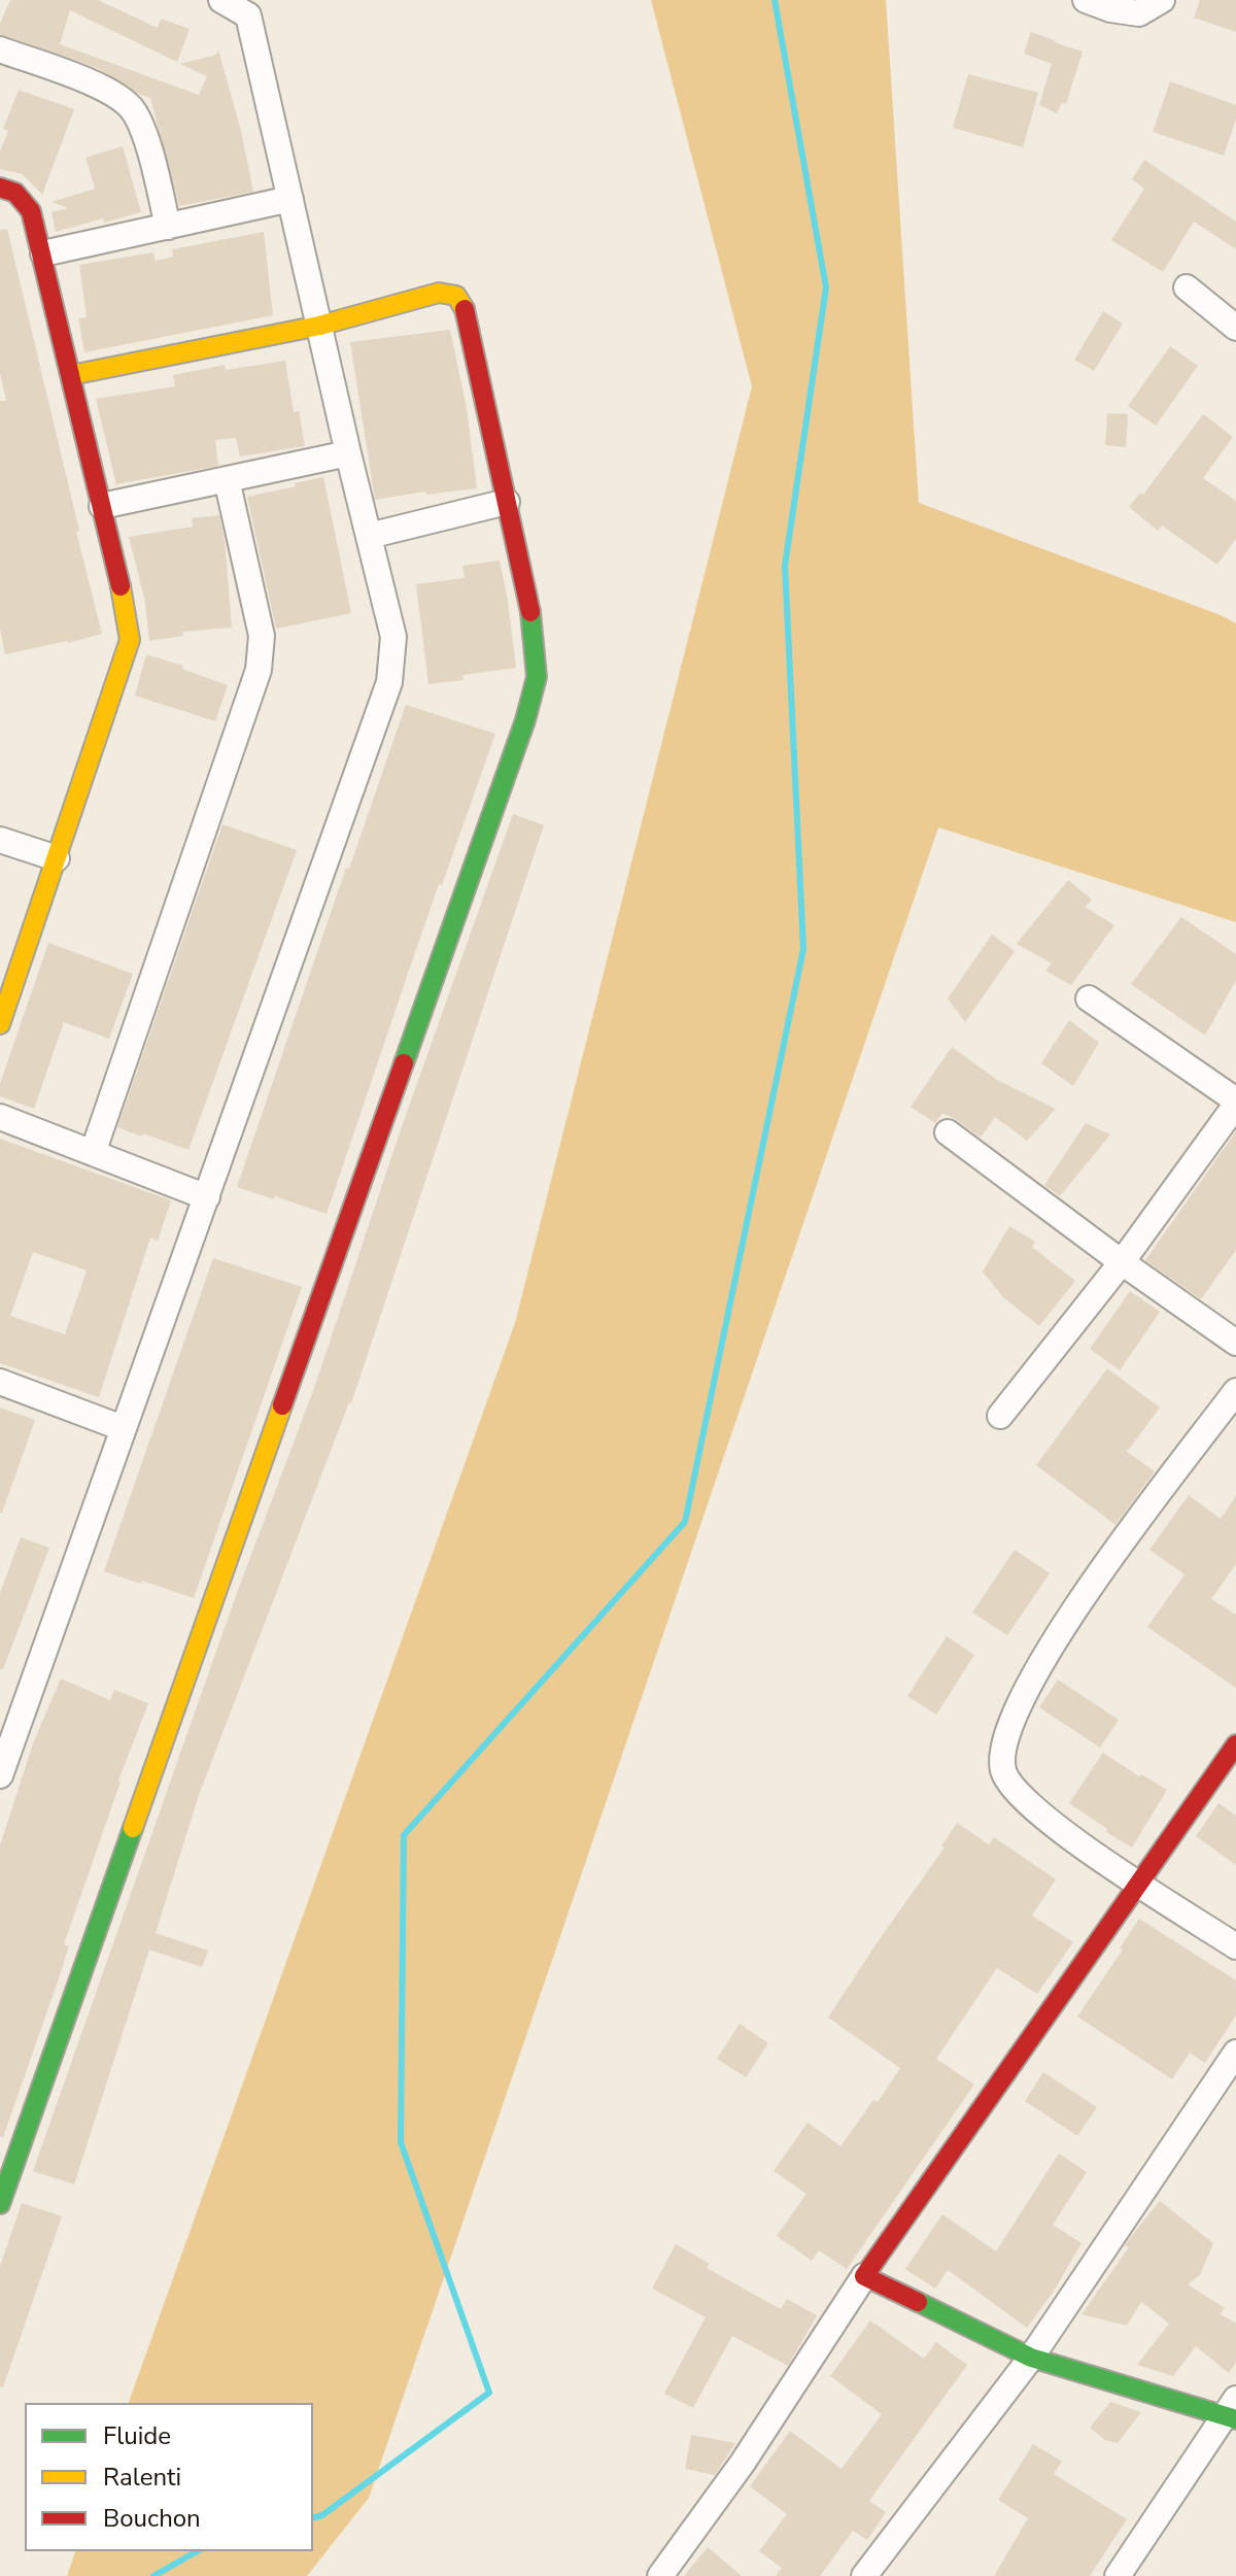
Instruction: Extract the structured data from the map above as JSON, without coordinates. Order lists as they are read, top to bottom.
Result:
{
  "legend": ["Fluide", "Ralenti", "Bouchon"]
}
